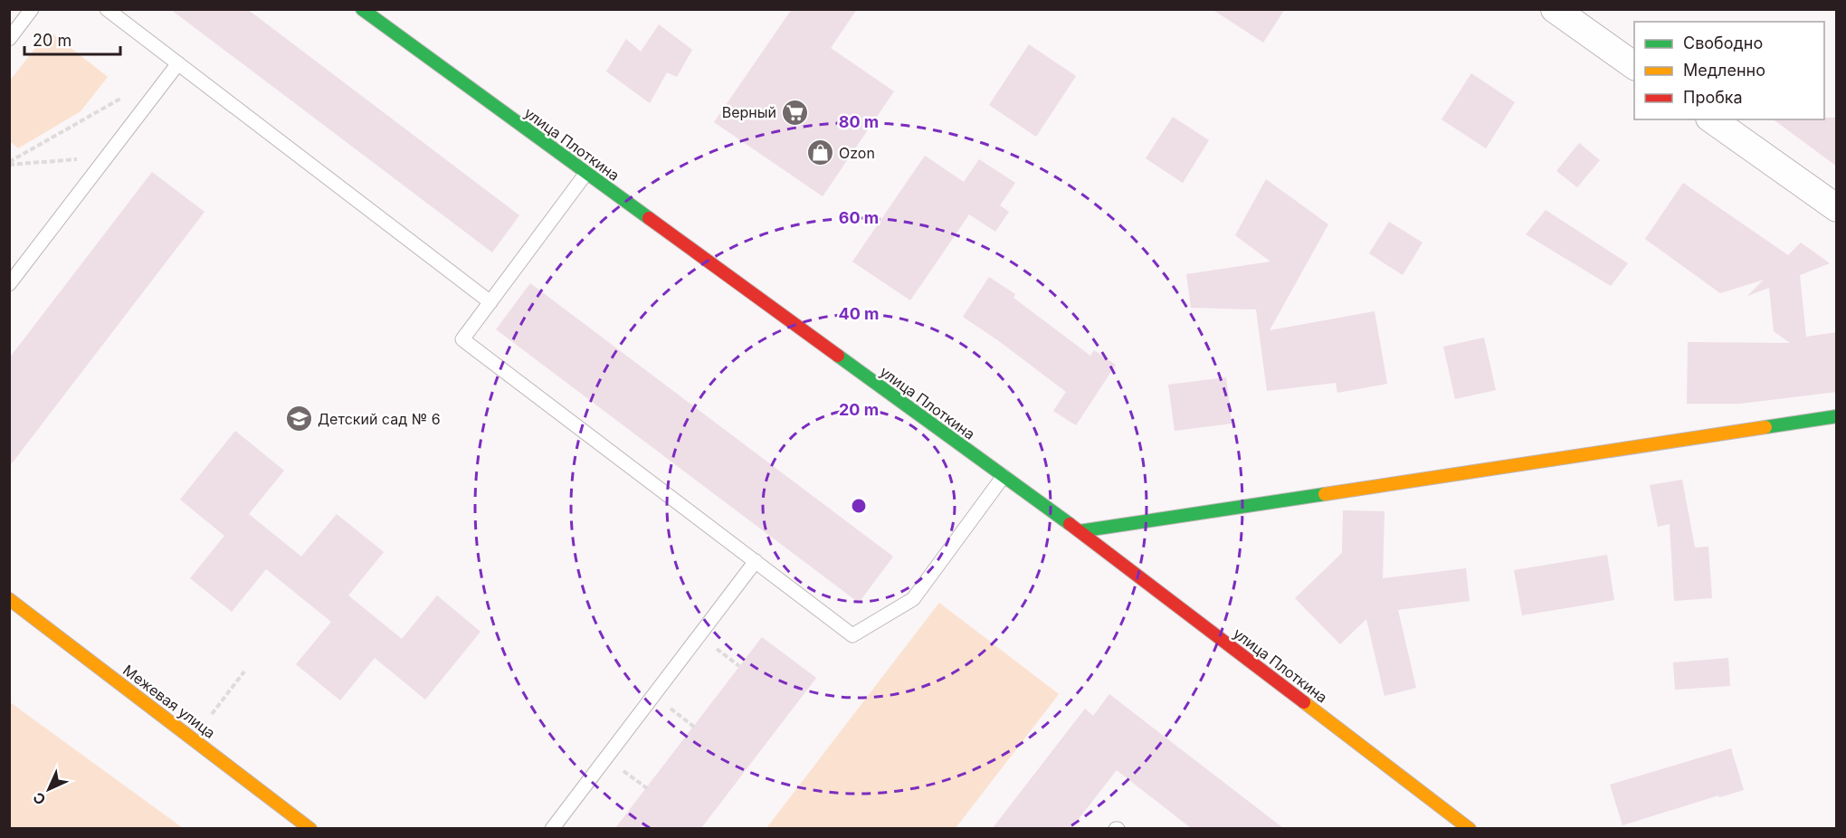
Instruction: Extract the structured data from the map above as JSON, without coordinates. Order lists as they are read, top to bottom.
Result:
{
  "streets": {
    "street": ["улица Плоткина", "Межевая улица"]
  },
  "places": {
    "supermarket": ["Верный"],
    "shop": ["Ozon"],
    "school or university": ["Детский сад № 6"]
  },
  "legend": ["Свободно", "Медленно", "Пробка"],
  "scale_bar": "20 m",
  "north": "bottom left",
  "rings": [
    "80 m",
    "60 m",
    "40 m",
    "20 m"
  ]
}
